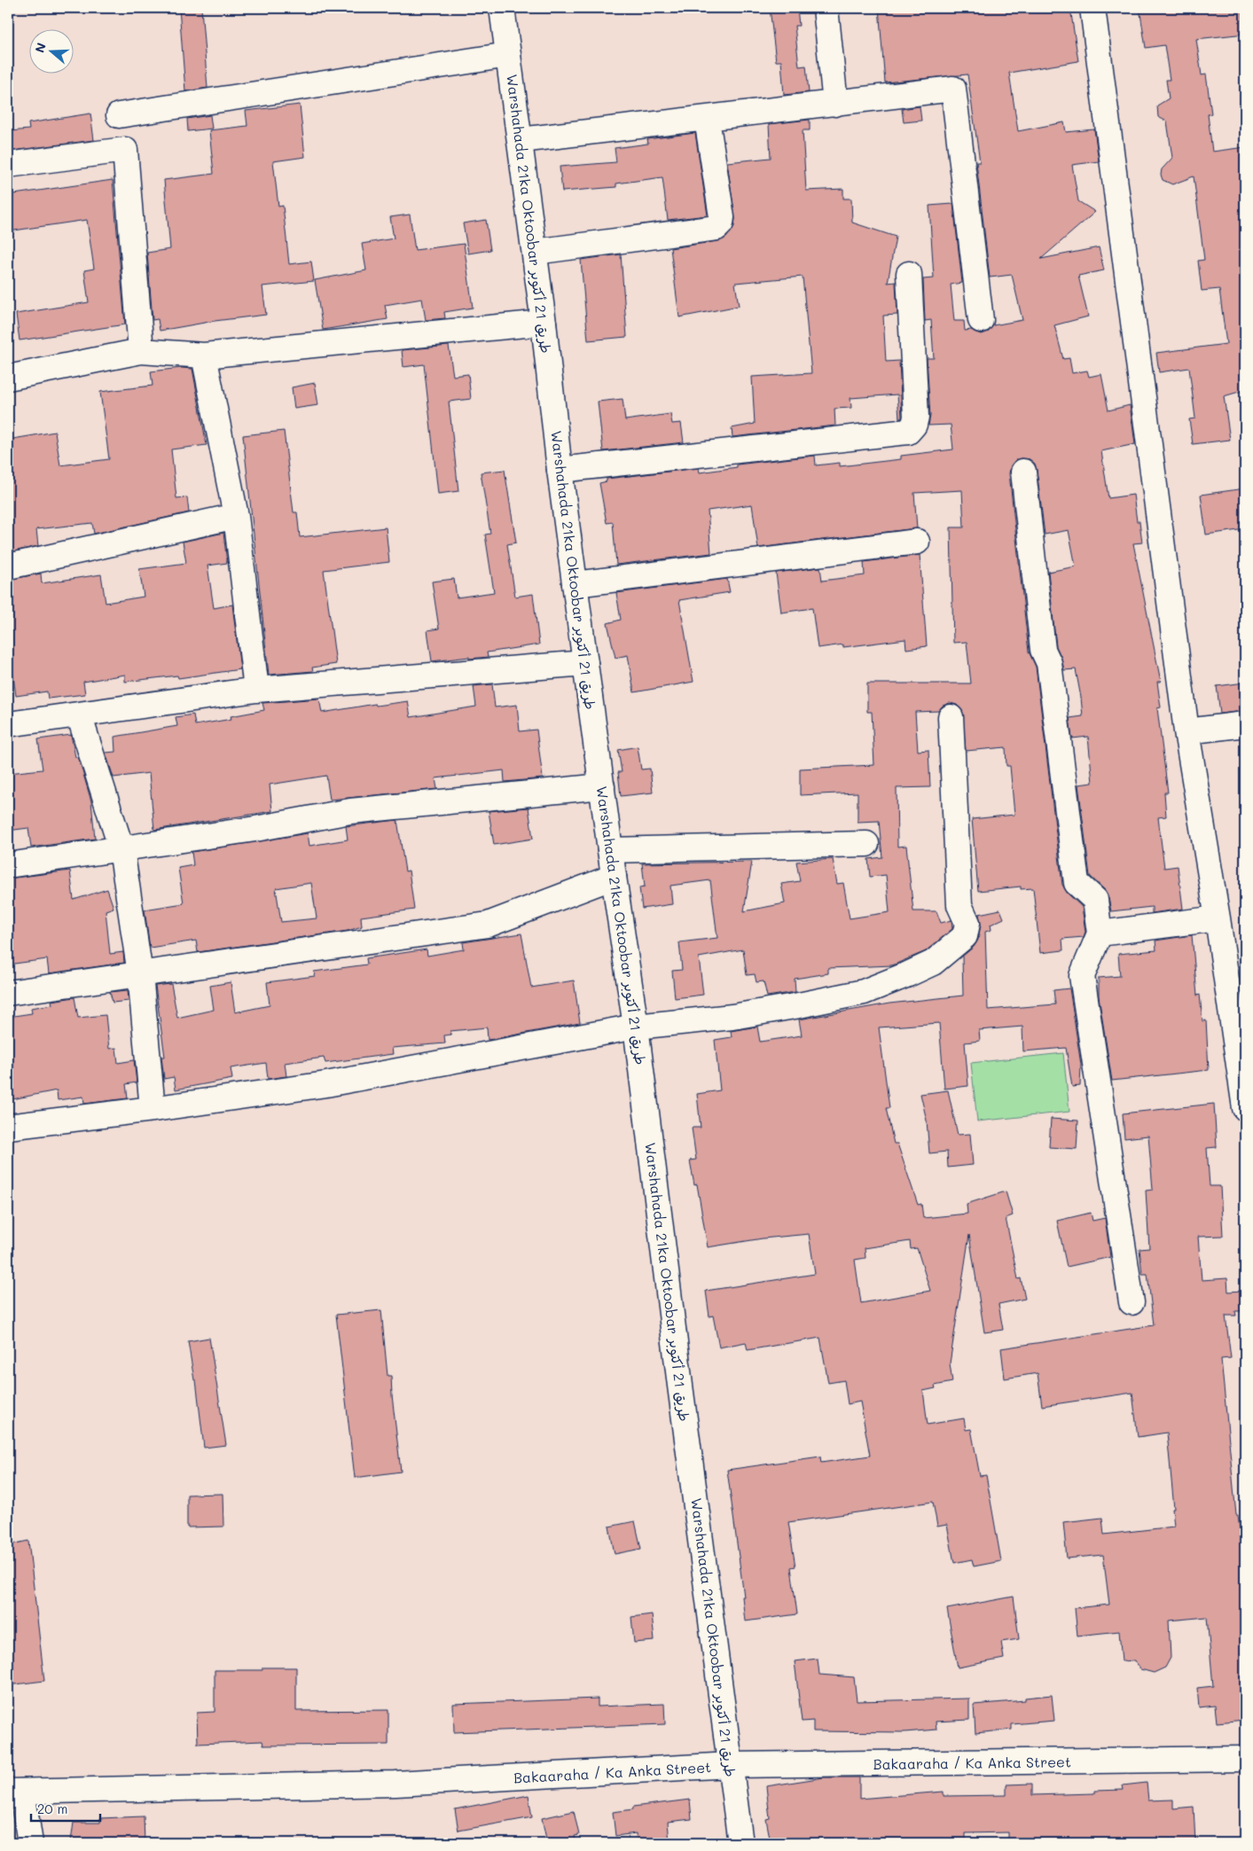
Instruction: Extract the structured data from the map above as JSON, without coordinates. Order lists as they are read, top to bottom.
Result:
{
  "streets": {
    "street": ["Warshahada 21ka Oktoobar طريق 21 أكتوبر", "Bakaaraha / Ka Anka Street"]
  },
  "crossings": [
    ["Warshahada 21ka Oktoobar طريق 21 أكتوبر", "Bakaaraha / Ka Anka Street"]
  ],
  "scale_bar": "20 m",
  "north": "left"
}
